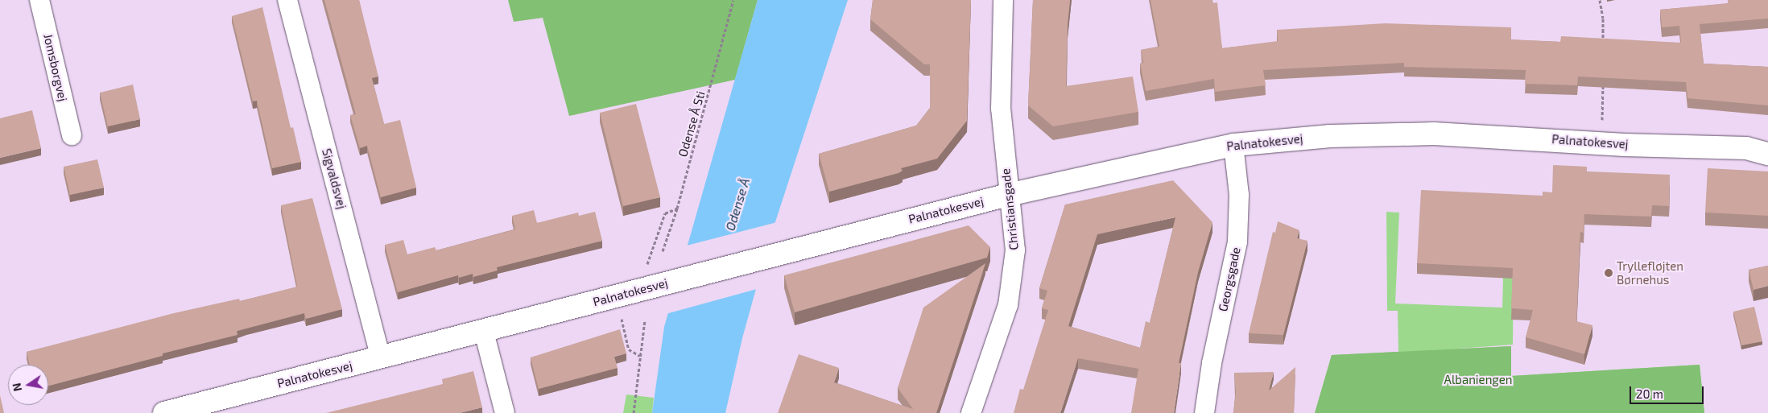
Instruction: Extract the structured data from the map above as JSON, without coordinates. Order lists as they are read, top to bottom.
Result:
{
  "streets": {
    "main road": ["Palnatokesvej"],
    "street": [
      "Jomsborgvej",
      "Sigvaldsvej",
      "Christiansgade",
      "Georgsgade"
    ],
    "path": ["Odense Å Sti"]
  },
  "crossings": [
    ["Palnatokesvej", "Sigvaldsvej"],
    ["Palnatokesvej", "Christiansgade"],
    ["Palnatokesvej", "Georgsgade"]
  ],
  "water": ["Odense Å"],
  "parks": ["Albaniengen"],
  "places": ["Tryllefløjten Børnehus"],
  "scale_bar": "20 m",
  "north": "left"
}
